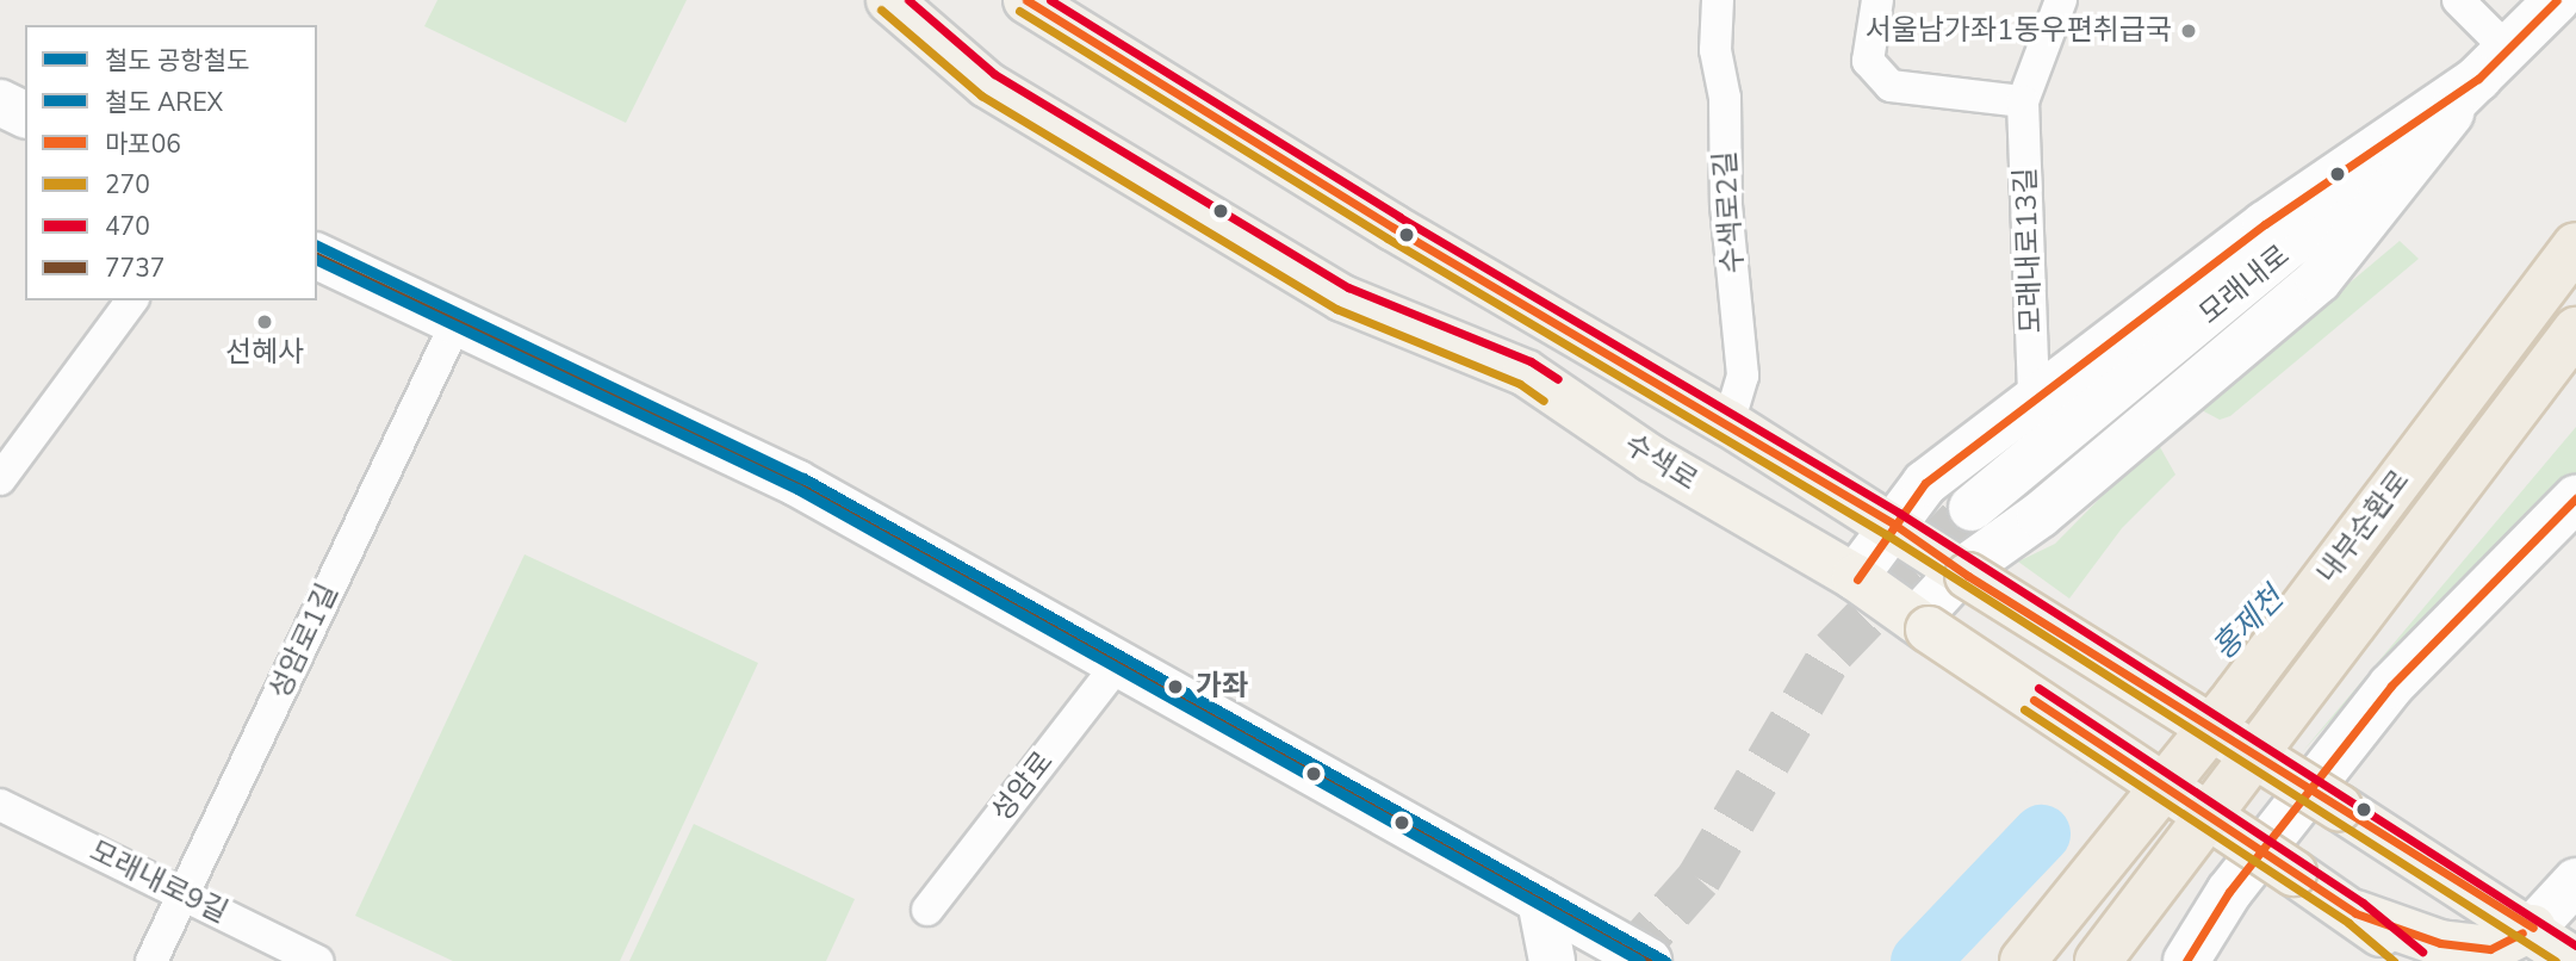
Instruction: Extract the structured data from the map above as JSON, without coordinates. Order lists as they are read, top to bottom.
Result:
{
  "streets": {
    "highway": ["내부순환로"],
    "main road": ["모래내로", "수색로"],
    "street": [
      "수색로2길",
      "모래내로13길",
      "성암로1길",
      "성암로",
      "모래내로9길"
    ]
  },
  "crossings": [
    ["성암로1길", "모래내로9길"]
  ],
  "water": ["홍제천"],
  "places": ["서울남가좌1동우편취급국", "선혜사", "가좌"],
  "lines": [
    "transit line 마포06",
    "transit line 470",
    "transit line 270",
    "rail line 공항철도",
    "transit line 7737",
    "rail line AREX"
  ],
  "legend": [
    "철도 공항철도",
    "철도 AREX",
    "마포06",
    "270",
    "470",
    "7737"
  ]
}
